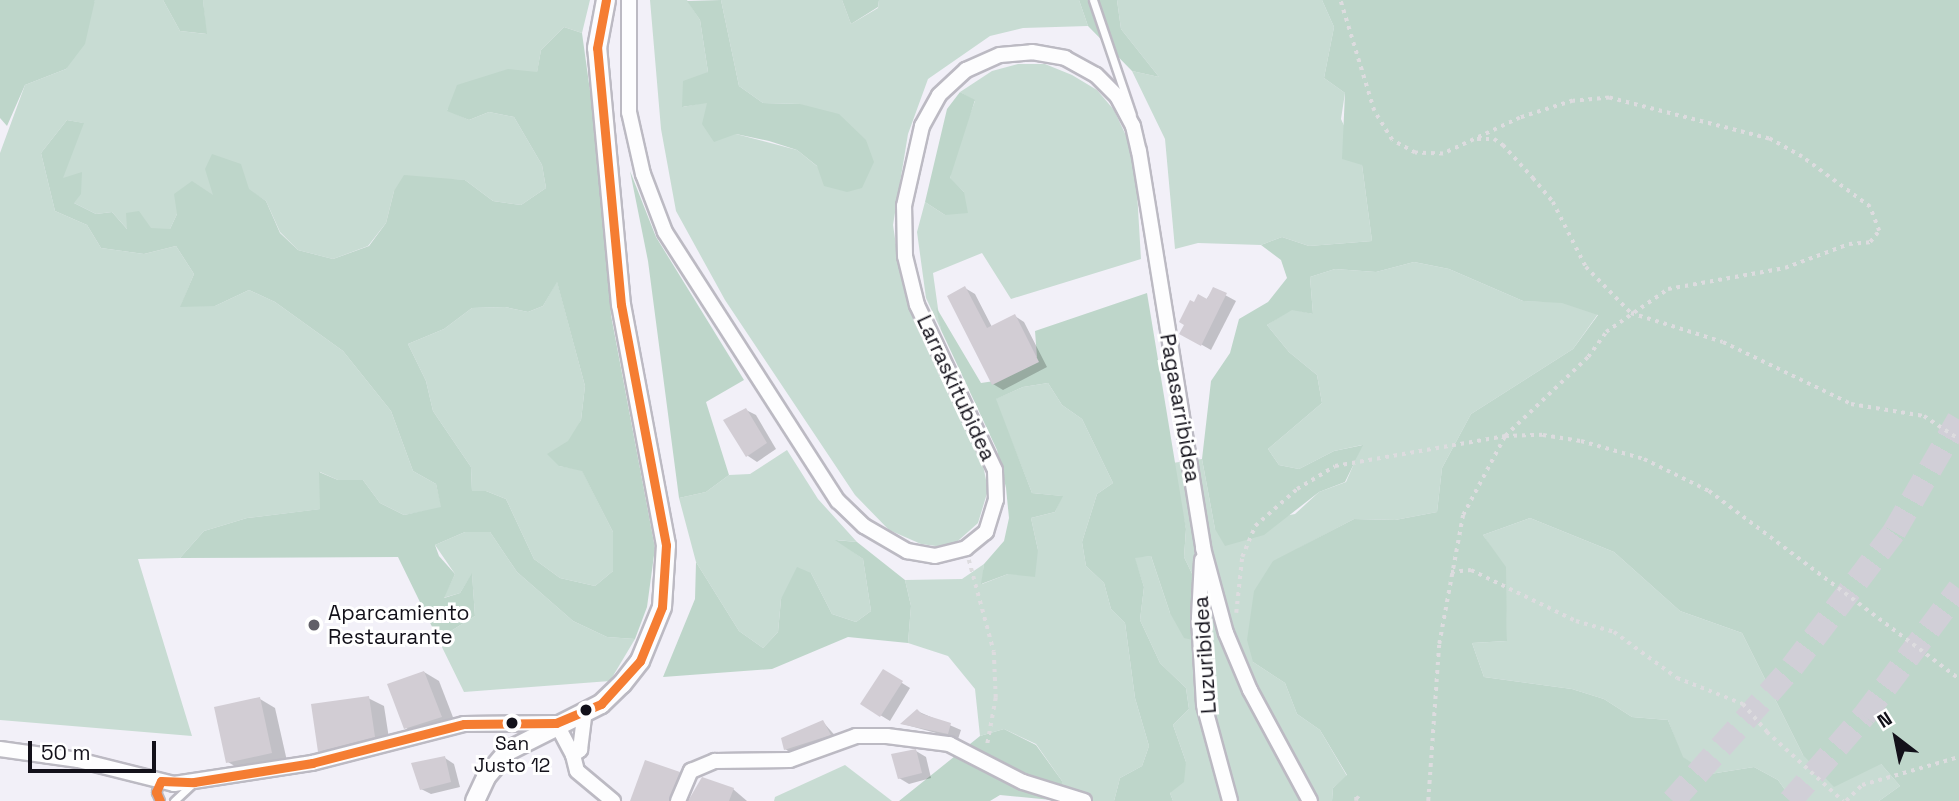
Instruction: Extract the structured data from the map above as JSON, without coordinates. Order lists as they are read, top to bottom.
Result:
{
  "streets": {
    "street": ["Larraskitubidea", "Pagasarribidea", "Luzuribidea"]
  },
  "crossings": [
    ["Larraskitubidea", "Pagasarribidea"],
    ["Pagasarribidea", "Luzuribidea"]
  ],
  "places": ["Aparcamiento Restaurante", "San Justo 12"],
  "scale_bar": "50 m",
  "north": "top left"
}
